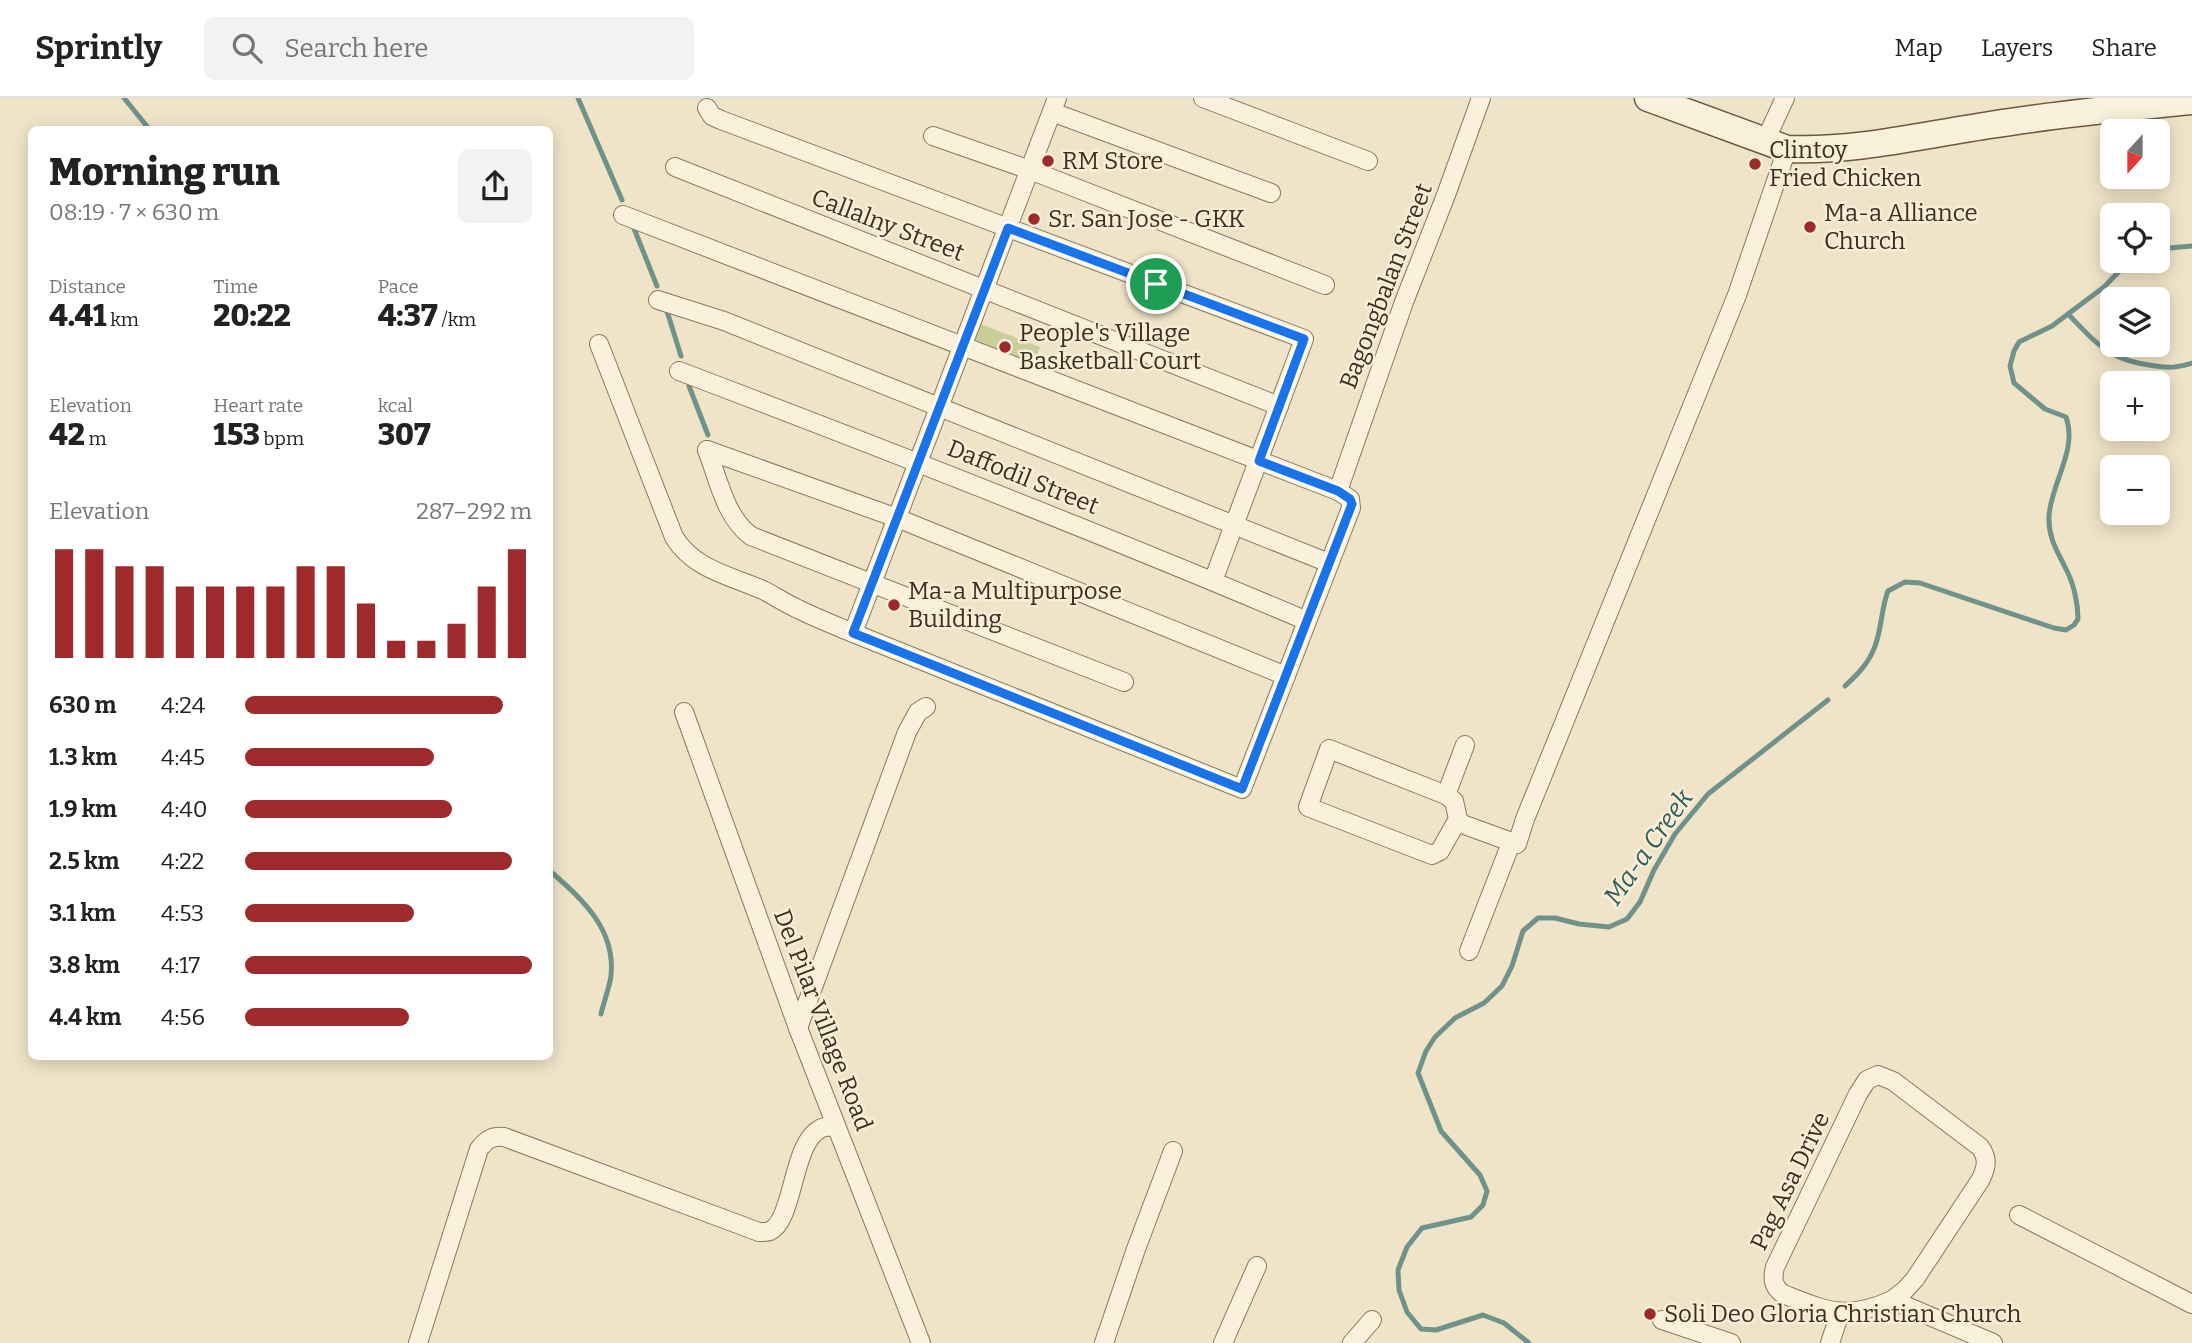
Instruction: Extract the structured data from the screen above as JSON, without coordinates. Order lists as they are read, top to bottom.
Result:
{
  "streets": {
    "street": [
      "Callalny Street",
      "Bagongbalan Street",
      "Daffodil Street",
      "Del Pilar Village Road",
      "Pag Asa Drive"
    ]
  },
  "water": ["Ma-a Creek"],
  "places": [
    "RM Store",
    "Clintoy Fried Chicken",
    "Sr. San Jose - GKK",
    "Ma-a Alliance Church",
    "People's Village Basketball Court",
    "Ma-a Multipurpose Building",
    "Soli Deo Gloria Christian Church"
  ],
  "north": "bottom",
  "page": {
    "header": "Sprintly",
    "search": "Search here",
    "nav": ["Map", "Layers", "Share"],
    "map_buttons": ["+", "−"],
    "heading": ["Morning run", "08:19 · 7 × 630 m"],
    "stats": [
      ["Distance", "4.41 km"],
      ["Time", "20:22"],
      ["Pace", "4:37 /km"],
      ["Elevation", "42 m"],
      ["Heart rate", "153 bpm"],
      ["kcal", "307"]
    ],
    "chart": ["Elevation", "287–292 m"],
    "list": [
      {
        "name": "630 m",
        "note": "4:24"
      },
      {
        "name": "1.3 km",
        "note": "4:45"
      },
      {
        "name": "1.9 km",
        "note": "4:40"
      },
      {
        "name": "2.5 km",
        "note": "4:22"
      },
      {
        "name": "3.1 km",
        "note": "4:53"
      },
      {
        "name": "3.8 km",
        "note": "4:17"
      },
      {
        "name": "4.4 km",
        "note": "4:56"
      }
    ]
  }
}
